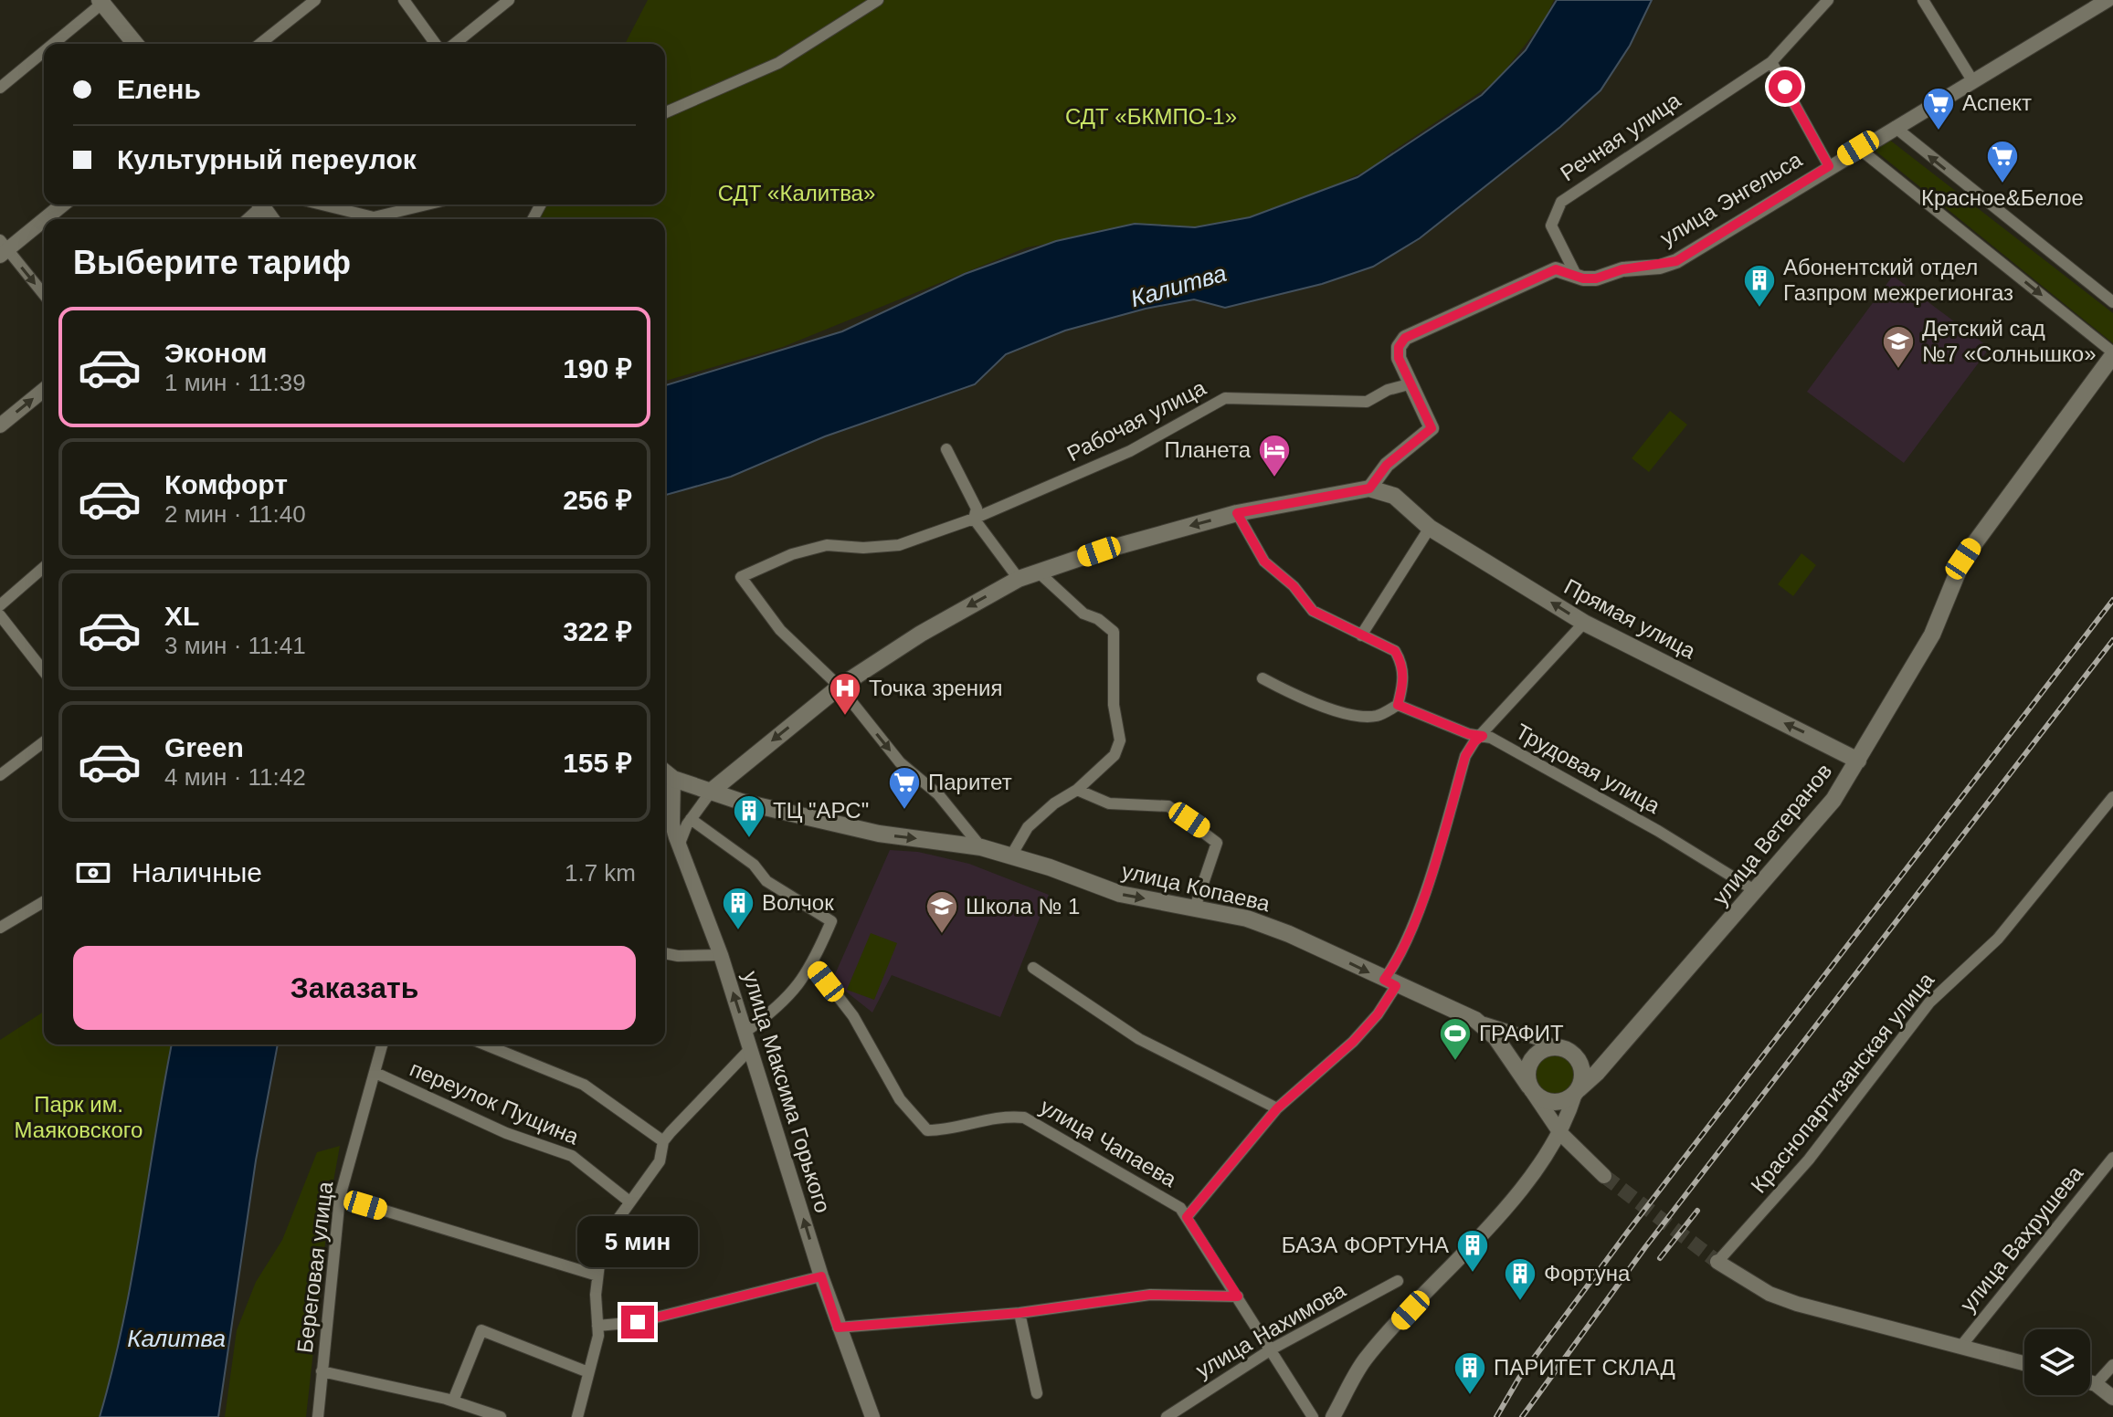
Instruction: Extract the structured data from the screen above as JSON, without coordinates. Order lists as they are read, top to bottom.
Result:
{
  "streets": {
    "main road": ["Прямая улица", "улица Ветеранов", "улица Копаева"],
    "street": [
      "Речная улица",
      "улица Энгельса",
      "Рабочая улица",
      "Трудовая улица",
      "Краснопартизанская улица",
      "улица Максима Горького",
      "переулок Пущина",
      "улица Чапаева",
      "улица Вахрушева",
      "Береговая улица",
      "улица Нахимова"
    ]
  },
  "crossings": [
    ["Речная улица", "улица Энгельса"],
    ["улица Энгельса", "Рабочая улица"],
    ["улица Энгельса", "Прямая улица"],
    ["Прямая улица", "улица Ветеранов"],
    ["Трудовая улица", "улица Ветеранов"],
    ["улица Ветеранов", "улица Копаева"],
    ["улица Копаева", "улица Максима Горького"],
    ["переулок Пущина", "Береговая улица"],
    ["улица Чапаева", "улица Нахимова"]
  ],
  "one_way": ["Прямая улица", "улица Копаева", "улица Максима Горького"],
  "water": ["Калитва"],
  "parks": ["СДТ «БКМПО-1»", "СДТ «Калитва»", "Парк им. Маяковского"],
  "places": {
    "supermarket": ["Аспект", "Красное&Белое", "Паритет"],
    "building": [
      "Абонентский отдел Газпром межрегионгаз",
      "ТЦ \"АРС\"",
      "Волчок",
      "БАЗА ФОРТУНА",
      "Фортуна",
      "ПАРИТЕТ СКЛАД"
    ],
    "school or university": ["Детский сад №7 «Солнышко»", "Школа № 1"],
    "hotel": ["Планета"],
    "hospital": ["Точка зрения"],
    "sports": ["ГРАФИТ"]
  },
  "page": {
    "banner": ["Елень", "Культурный переулок"],
    "heading": "Выберите тариф",
    "list": [
      {
        "name": "Эконом",
        "note": "1 мин · 11:39",
        "value": "190 ₽"
      },
      {
        "name": "Комфорт",
        "note": "2 мин · 11:40",
        "value": "256 ₽"
      },
      {
        "name": "XL",
        "note": "3 мин · 11:41",
        "value": "322 ₽"
      },
      {
        "name": "Green",
        "note": "4 мин · 11:42",
        "value": "155 ₽"
      }
    ],
    "pay": ["Наличные", "1.7 km"],
    "buttons": "Заказать",
    "bubble": "5 мин"
  }
}
